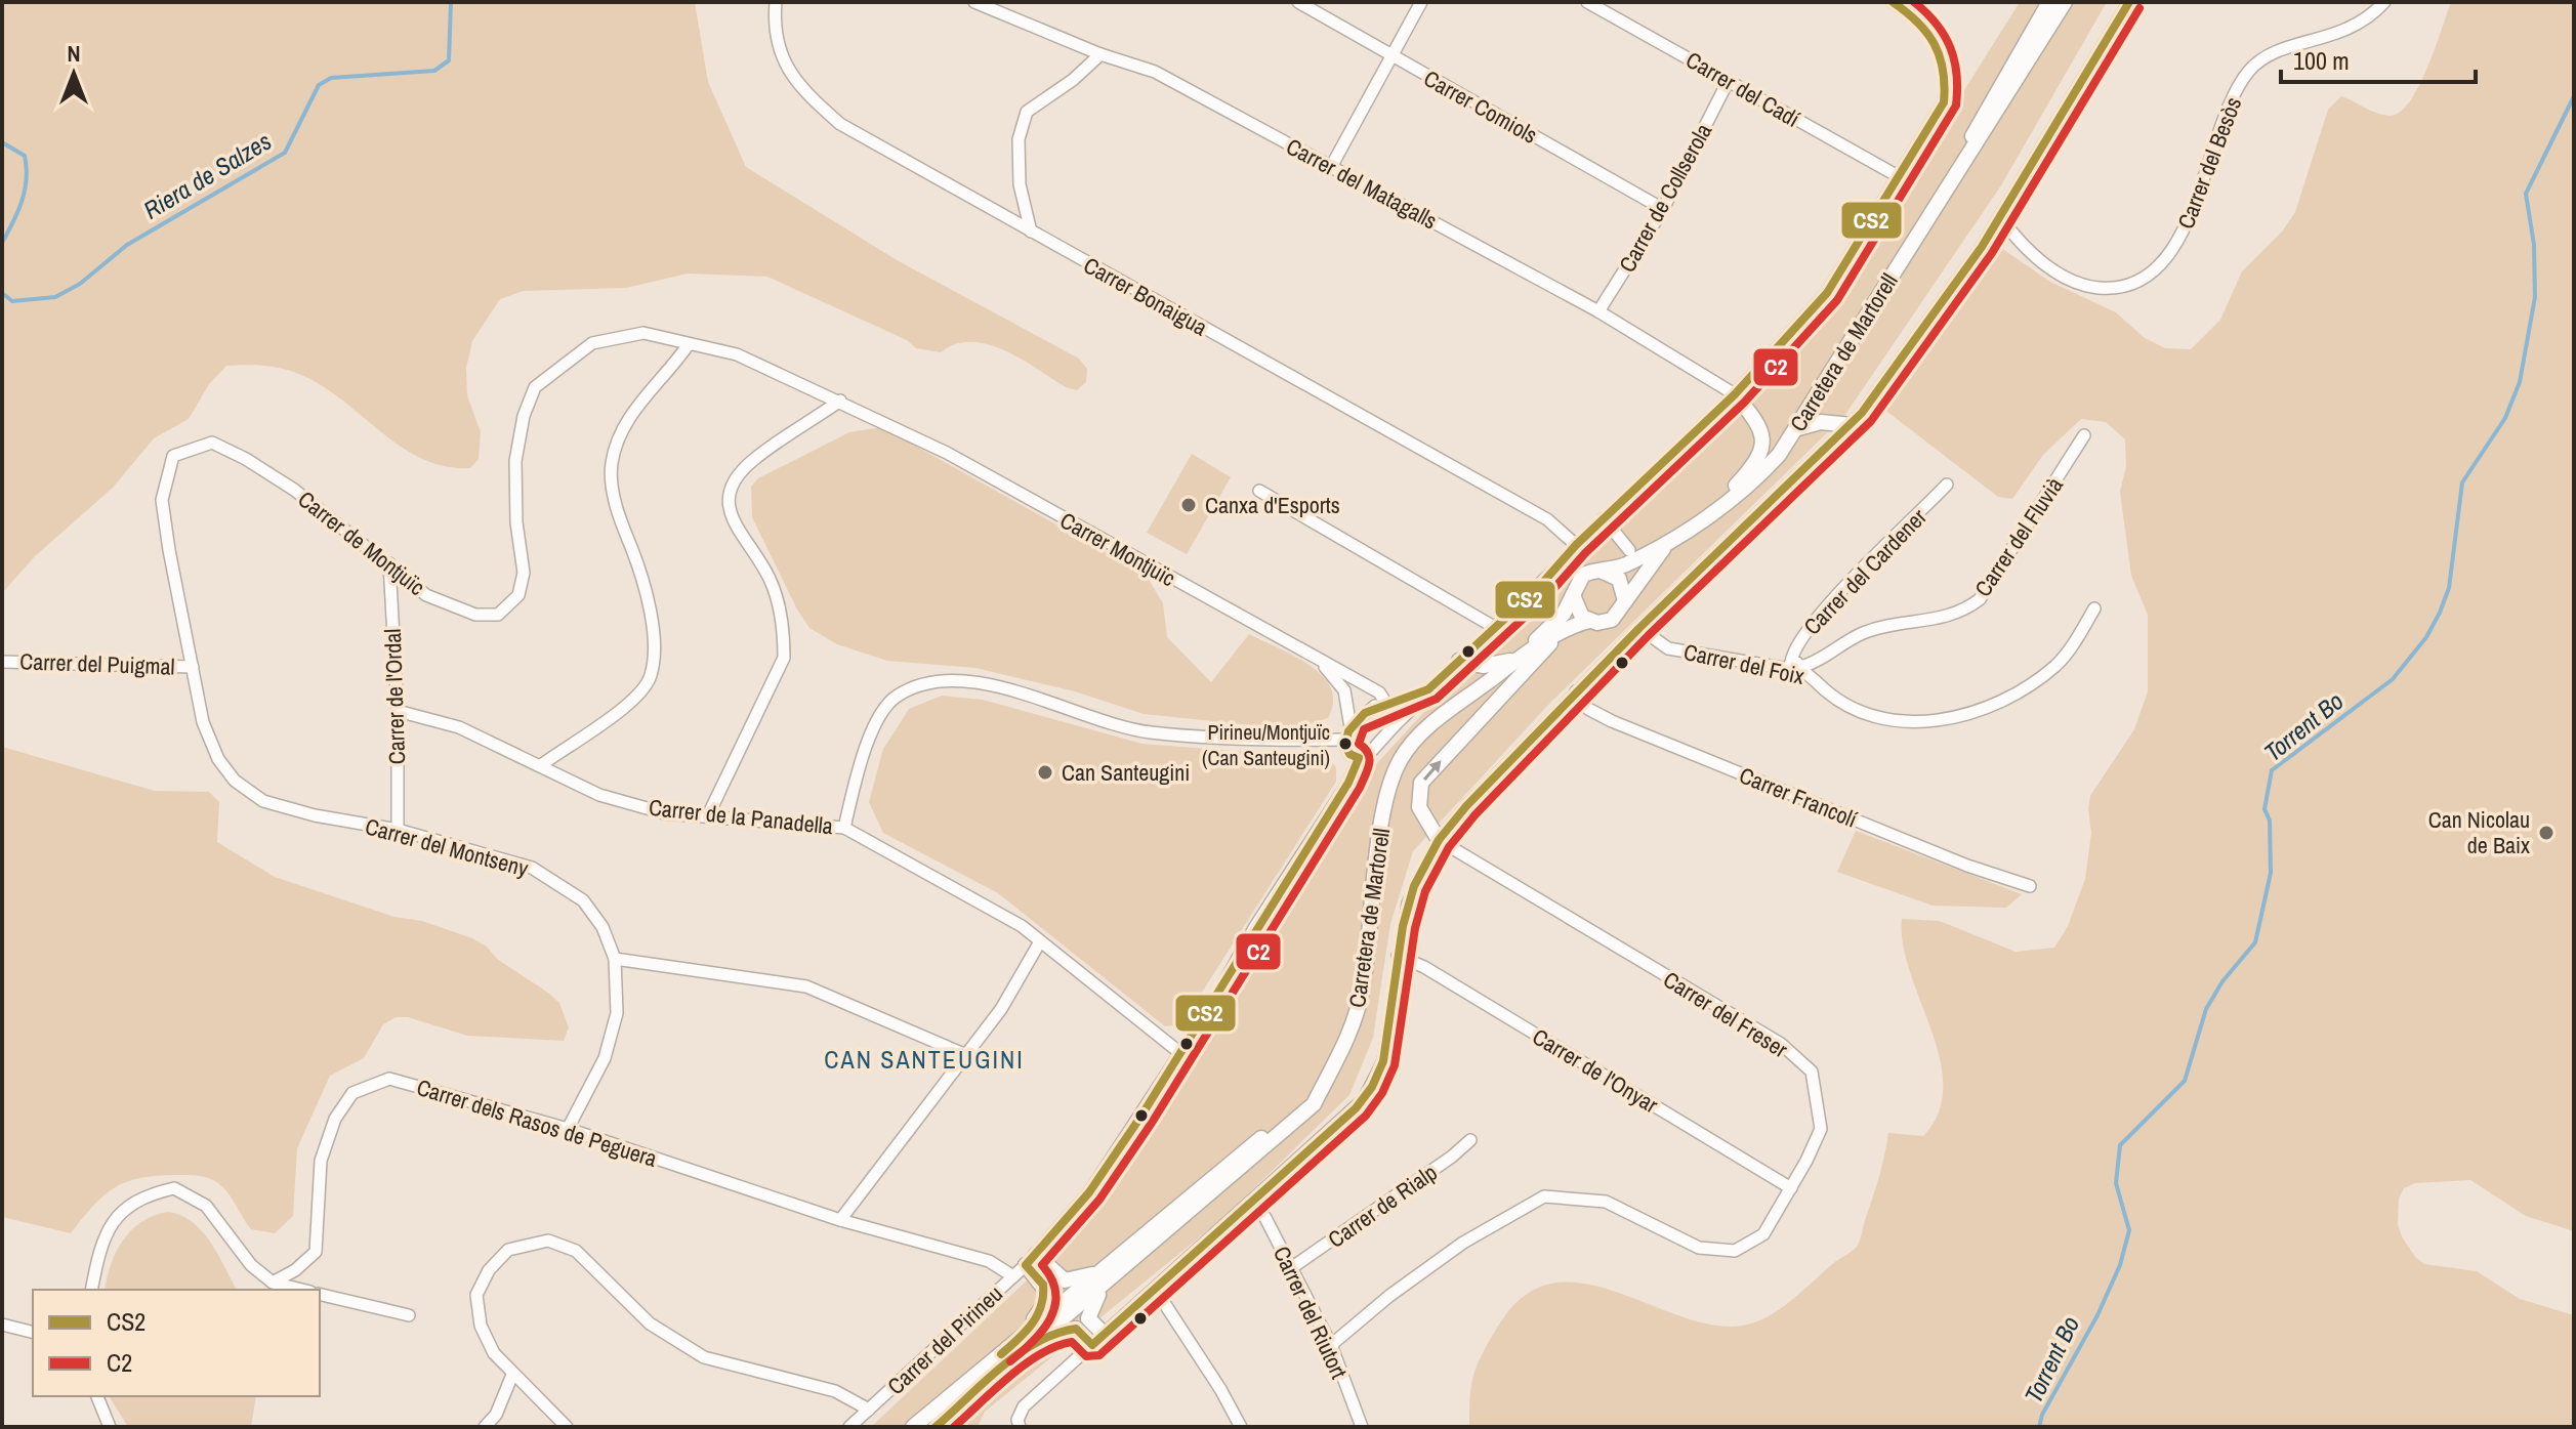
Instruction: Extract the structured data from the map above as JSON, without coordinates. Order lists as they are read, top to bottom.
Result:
{
  "streets": {
    "main road": ["Carretera de Martorell"],
    "street": [
      "Carrer del Cadí",
      "Carrer Comiols",
      "Carrer del Besòs",
      "Carrer del Matagalls",
      "Carrer de Collserola",
      "Carrer Bonaigua",
      "Carrer del Fluvià",
      "Carrer de Montjuïc",
      "Carrer Montjuïc",
      "Carrer del Cardener",
      "Carrer del Puigmal",
      "Carrer del Foix",
      "Carrer de l'Ordal",
      "Carrer Francolí",
      "Carrer de la Panadella",
      "Carrer del Montseny",
      "Carrer del Freser",
      "Carrer de l'Onyar",
      "Carrer dels Rasos de Peguera",
      "Carrer de Rialp",
      "Carrer del Riutort",
      "Carrer del Pirineu"
    ]
  },
  "crossings": [
    ["Carrer del Cadí", "Carrer de Collserola"],
    ["Carrer del Cadí", "Carrer del Pirineu"],
    ["Carrer Comiols", "Carrer de Collserola"],
    ["Carrer del Matagalls", "Carrer de Collserola"],
    ["Carrer del Matagalls", "Carrer del Pirineu"],
    ["Carrer Bonaigua", "Carrer del Pirineu"],
    ["Carrer del Fluvià", "Carrer del Cardener"],
    ["Carrer del Fluvià", "Carrer del Foix"],
    ["Carrer de Montjuïc", "Carrer Montjuïc"],
    ["Carrer de Montjuïc", "Carrer del Puigmal"],
    ["Carrer de Montjuïc", "Carrer de l'Ordal"],
    ["Carrer de Montjuïc", "Carrer del Montseny"],
    ["Carrer Montjuïc", "Carrer del Pirineu"],
    ["Carrer del Cardener", "Carrer del Foix"],
    ["Carrer del Puigmal", "Carrer del Montseny"],
    ["Carrer de l'Ordal", "Carrer de la Panadella"],
    ["Carrer de l'Ordal", "Carrer del Montseny"],
    ["Carrer de la Panadella", "Carrer del Pirineu"],
    ["Carrer del Montseny", "Carrer dels Rasos de Peguera"],
    ["Carrer del Freser", "Carrer de l'Onyar"],
    ["Carrer del Freser", "Carrer del Riutort"],
    ["Carrer dels Rasos de Peguera", "Carrer del Pirineu"],
    ["Carrer de Rialp", "Carrer del Riutort"]
  ],
  "districts": ["CAN SANTEUGINI"],
  "water": ["Riera de Salzes", "Torrent Bo"],
  "places": [
    "Canxa d'Esports",
    "Pirineu/Montjuïc (Can Santeugini)",
    "Can Santeugini",
    "Can Nicolau de Baix"
  ],
  "lines": ["transit line CS2", "transit line C2"],
  "legend": ["CS2", "C2"],
  "scale_bar": "100 m",
  "north": "top"
}
